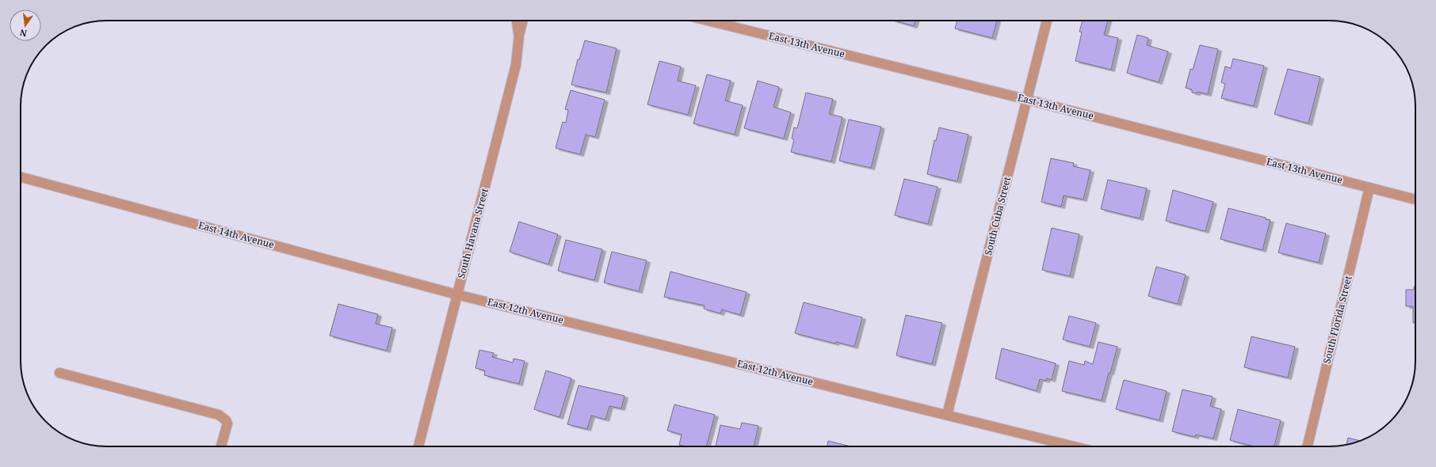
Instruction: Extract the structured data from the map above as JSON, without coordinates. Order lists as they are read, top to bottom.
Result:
{
  "streets": {
    "street": [
      "East 13th Avenue",
      "South Cuba Street",
      "South Havana Street",
      "East 14th Avenue",
      "East 12th Avenue",
      "South Florida Street"
    ]
  },
  "crossings": [
    ["East 13th Avenue", "South Cuba Street"],
    ["East 13th Avenue", "South Florida Street"],
    ["South Cuba Street", "East 12th Avenue"],
    ["South Havana Street", "East 14th Avenue"],
    ["South Havana Street", "East 12th Avenue"],
    ["East 14th Avenue", "East 12th Avenue"]
  ],
  "north": "bottom"
}
